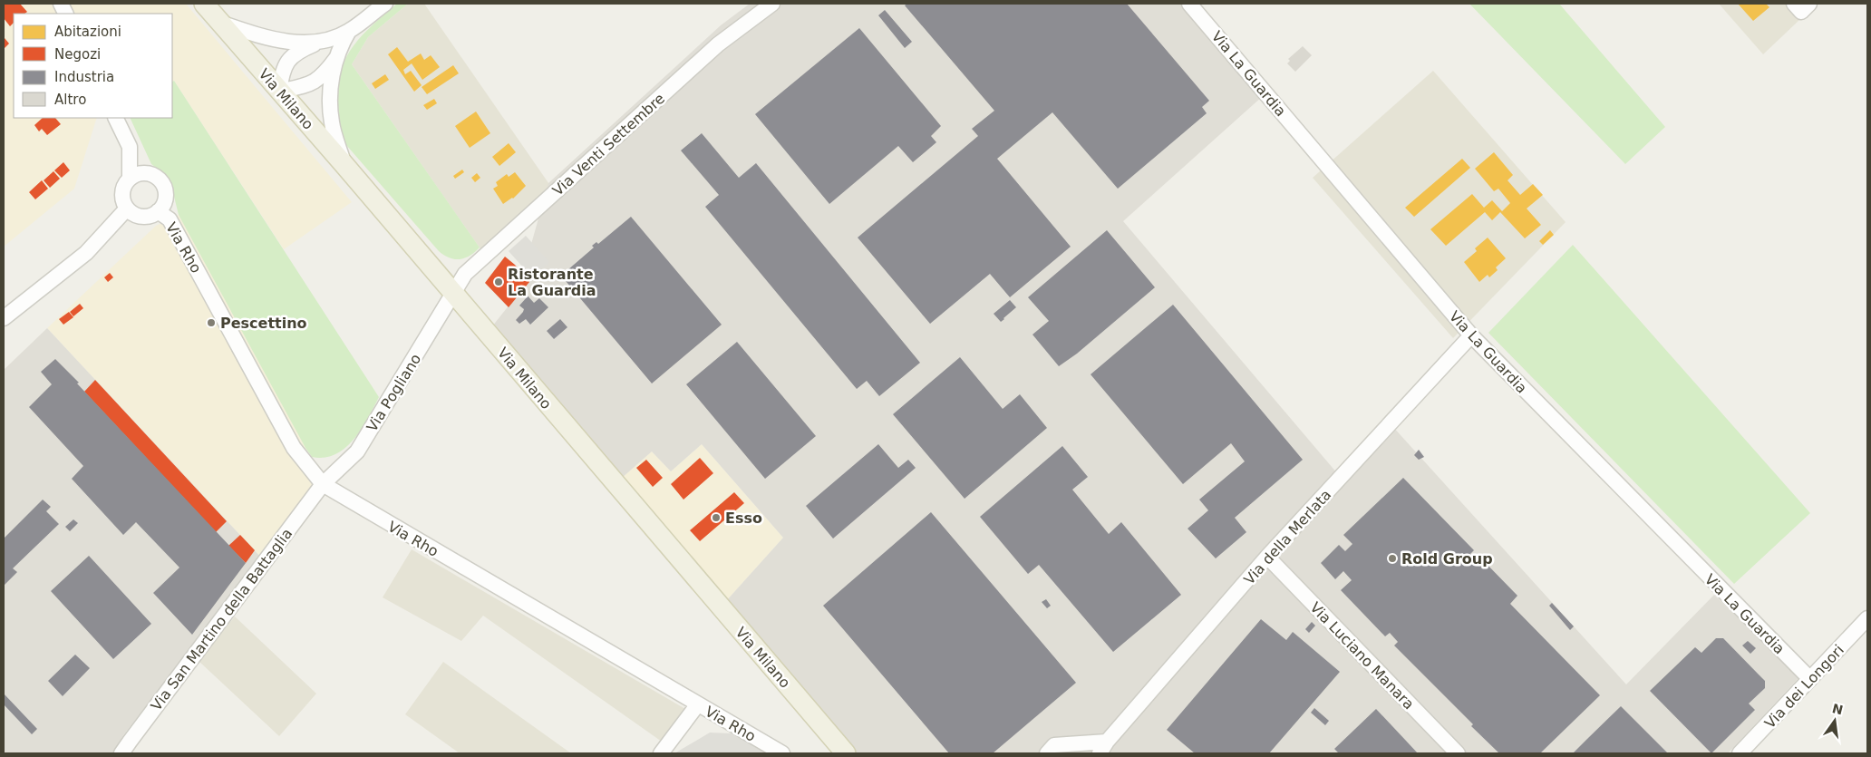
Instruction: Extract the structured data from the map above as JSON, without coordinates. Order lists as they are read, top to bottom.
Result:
{
  "streets": {
    "main road": ["Via Milano"],
    "street": [
      "Via La Guardia",
      "Via Venti Settembre",
      "Via Rho",
      "Via Pogliano",
      "Via della Merlata",
      "Via San Martino della Battaglia",
      "Via Luciano Manara",
      "Via dei Longori"
    ]
  },
  "crossings": [
    ["Via La Guardia", "Via della Merlata"],
    ["Via La Guardia", "Via dei Longori"],
    ["Via Milano", "Via Venti Settembre"],
    ["Via Milano", "Via Pogliano"],
    ["Via Venti Settembre", "Via Pogliano"],
    ["Via Rho", "Via Pogliano"],
    ["Via Rho", "Via San Martino della Battaglia"],
    ["Via Pogliano", "Via San Martino della Battaglia"],
    ["Via della Merlata", "Via Luciano Manara"]
  ],
  "places": [
    "Ristorante La Guardia",
    "Pescettino",
    "Esso",
    "Rold Group"
  ],
  "legend": [
    "Abitazioni",
    "Negozi",
    "Industria",
    "Altro"
  ],
  "north": "top"
}
